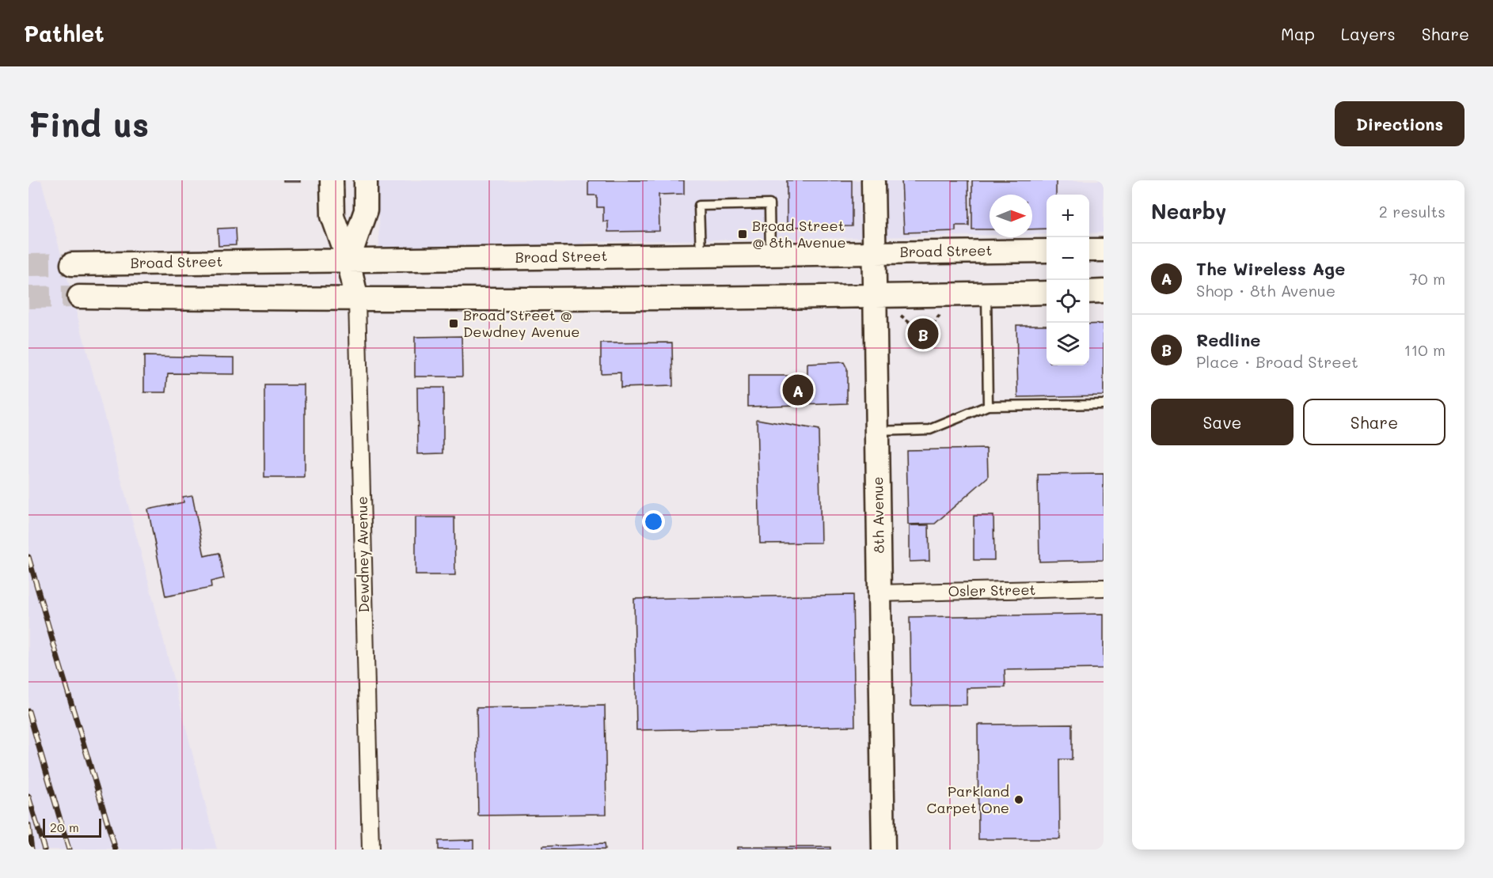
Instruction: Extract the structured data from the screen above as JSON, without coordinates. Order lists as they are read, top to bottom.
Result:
{
  "streets": {
    "main road": ["Broad Street", "8th Avenue", "Dewdney Avenue"],
    "street": ["Osler Street"]
  },
  "crossings": [
    ["Broad Street", "8th Avenue"],
    ["Broad Street", "Dewdney Avenue"],
    ["8th Avenue", "Osler Street"]
  ],
  "places": {
    "transit": ["Broad Street @ 8th Avenue", "Broad Street @ Dewdney Avenue"],
    "other": ["Parkland Carpet One"]
  },
  "scale_bar": "20 m",
  "north": "right",
  "page": {
    "header": "Pathlet",
    "nav": ["Map", "Layers", "Share"],
    "buttons": [
      "Directions",
      ["Save", "Share"]
    ],
    "title": "Find us",
    "heading": ["Nearby", "2 results"],
    "map_buttons": ["+", "−"],
    "list": [
      {
        "mark": "A",
        "name": "The Wireless Age",
        "note": "Shop · 8th Avenue",
        "value": "70 m"
      },
      {
        "mark": "B",
        "name": "Redline",
        "note": "Place · Broad Street",
        "value": "110 m"
      }
    ],
    "pins": ["B", "A"],
    "scale": "20 m"
  }
}
